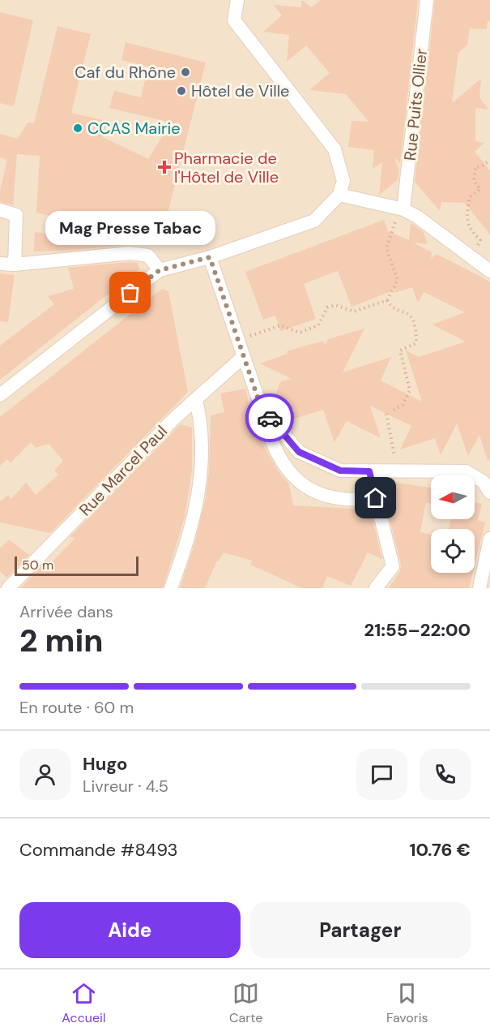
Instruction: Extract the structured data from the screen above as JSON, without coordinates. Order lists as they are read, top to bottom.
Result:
{
  "streets": {
    "street": ["Rue Puits Ollier", "Rue Marcel Paul"]
  },
  "places": {
    "other": [
      "Caf du Rhône",
      "Hôtel de Ville",
      "CCAS Mairie",
      "Mag Presse Tabac"
    ],
    "health": ["Pharmacie de l'Hôtel de Ville"]
  },
  "scale_bar": "50 m",
  "north": "left",
  "page": {
    "bubble": "Mag Presse Tabac",
    "scale": "50 m",
    "heading": ["2 min", "Arrivée dans", "21:55–22:00"],
    "panel": [
      "Hugo",
      "Livreur · 4.5",
      "Commande #8493",
      "10.76 €"
    ],
    "bar": "En route · 60 m",
    "buttons": ["Aide", "Partager"],
    "tabs": ["Accueil", "Carte", "Favoris"]
  }
}
